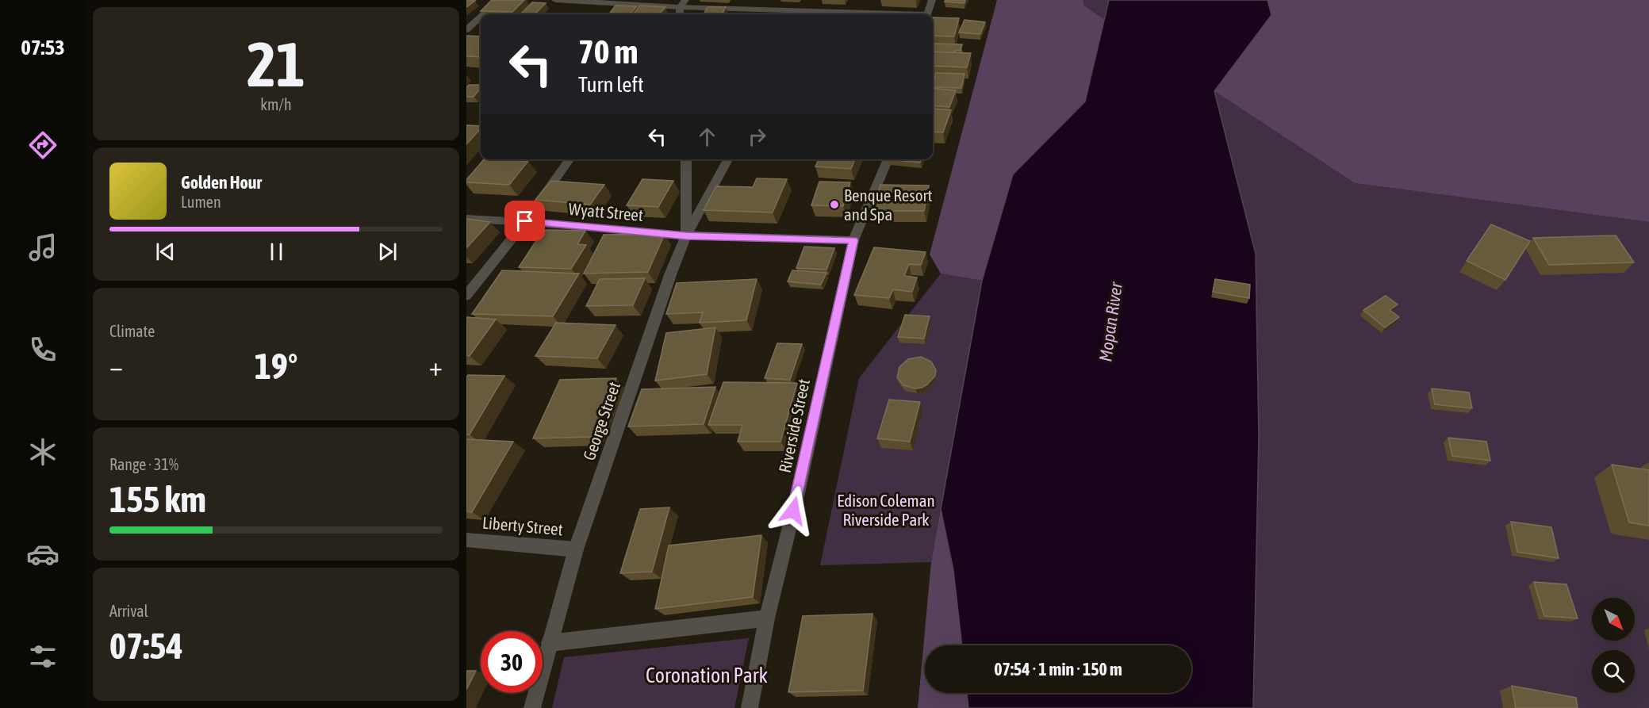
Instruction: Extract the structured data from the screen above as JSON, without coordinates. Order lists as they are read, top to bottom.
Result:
{
  "streets": {
    "street": [
      "Wyatt Street",
      "George Street",
      "Riverside Street",
      "Liberty Street"
    ]
  },
  "crossings": [
    ["Wyatt Street", "George Street"],
    ["Wyatt Street", "Riverside Street"],
    ["George Street", "Liberty Street"]
  ],
  "water": ["Mopan River"],
  "parks": ["Edison Coleman Riverside Park", "Coronation Park"],
  "places": ["Benque Resort and Spa"],
  "north": "bottom right",
  "page": {
    "tabs": "07:53",
    "tile": [
      ["21", "km/h"],
      "Climate",
      ["Range · 31%", "155 km"],
      ["Arrival", "07:54"]
    ],
    "turn": ["70 m", "Turn left"],
    "song": ["Golden Hour", "Lumen"],
    "heat": ["−", "19°", "+"],
    "limit": "30",
    "trip": "07:54 · 1 min · 150 m"
  }
}
